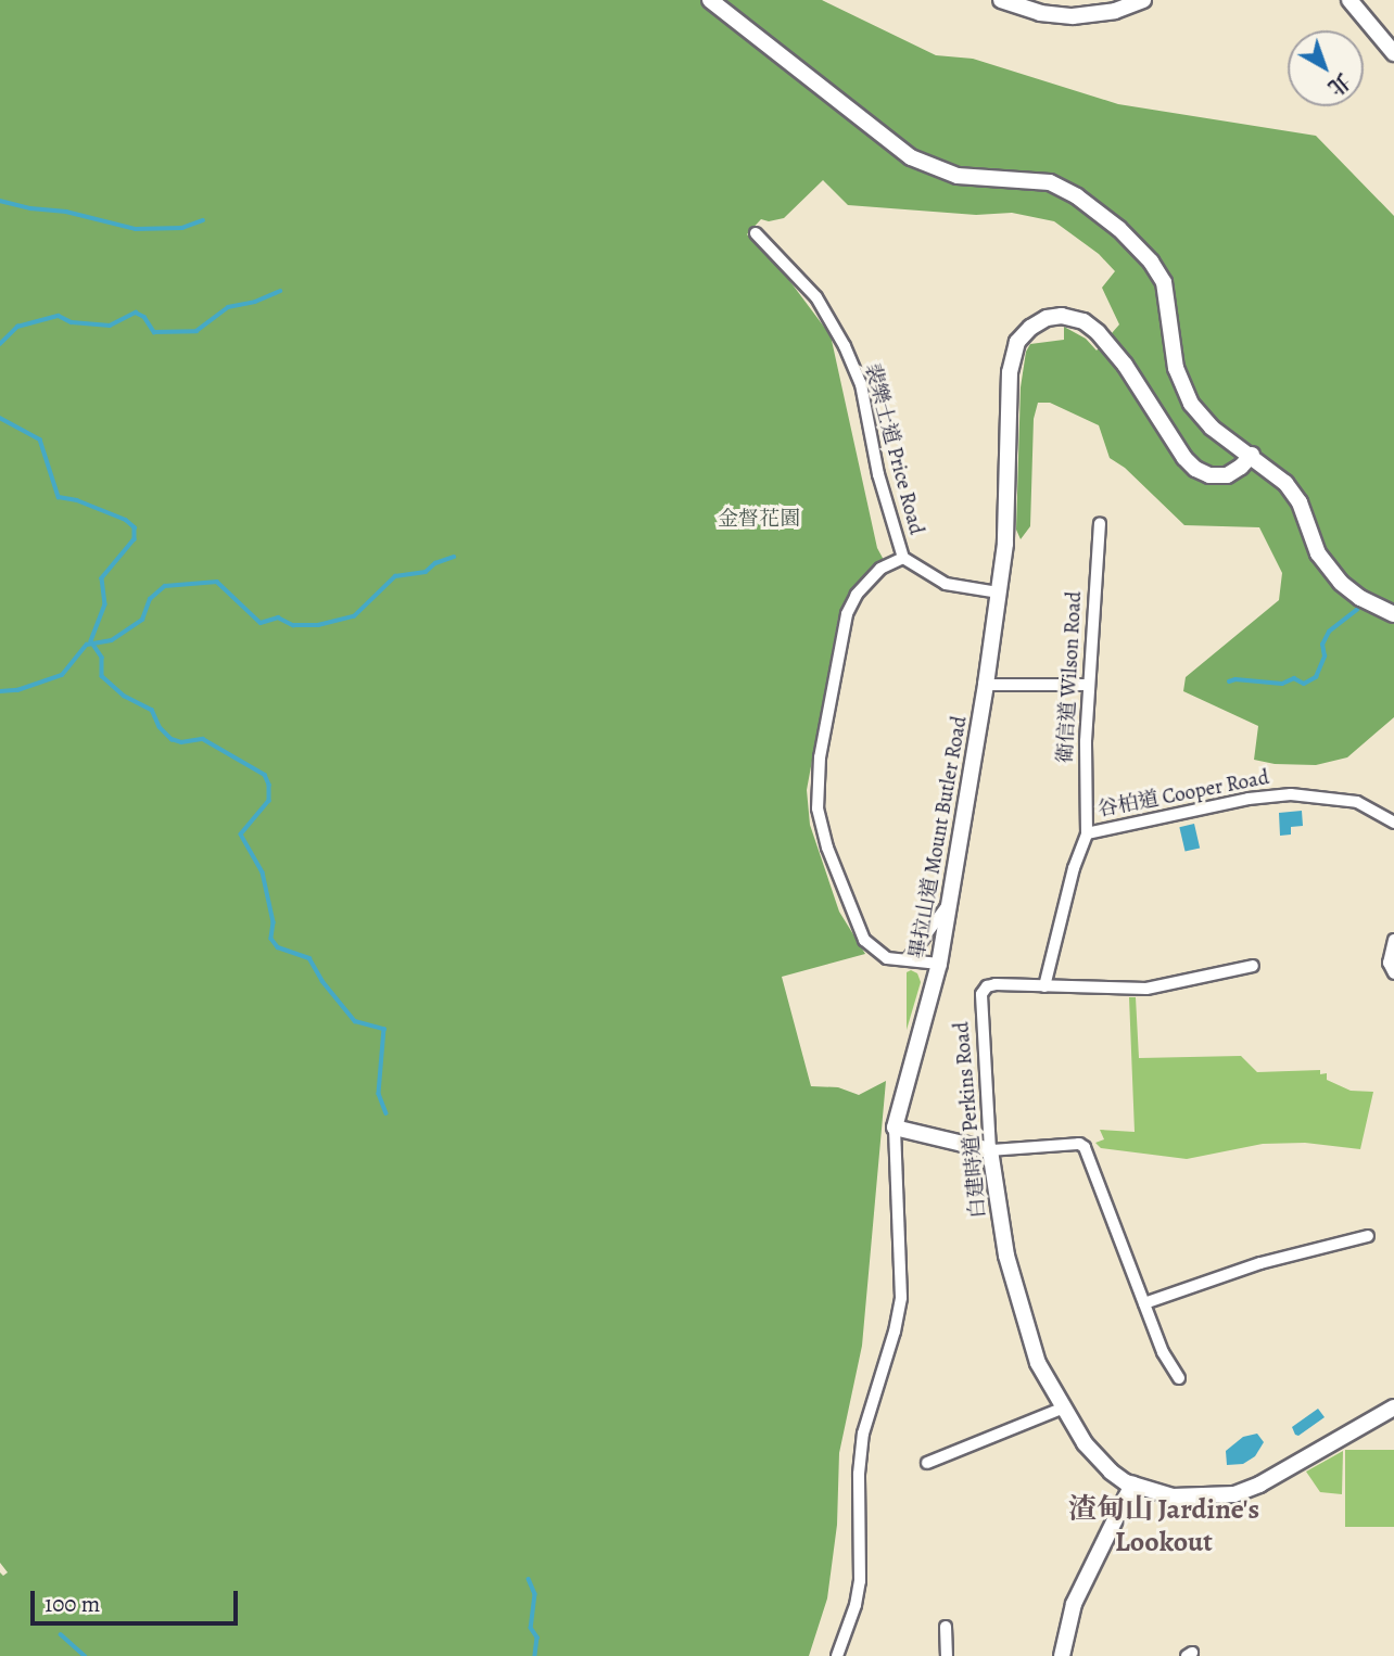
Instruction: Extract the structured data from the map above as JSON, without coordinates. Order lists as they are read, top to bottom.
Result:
{
  "streets": {
    "street": [
      "裴樂士道 Price Road",
      "衛信道 Wilson Road",
      "谷柏道 Cooper Road",
      "畢拉山道 Mount Butler Road",
      "白建時道 Perkins Road"
    ]
  },
  "crossings": [
    ["裴樂士道 Price Road", "畢拉山道 Mount Butler Road"],
    ["衛信道 Wilson Road", "谷柏道 Cooper Road"],
    ["谷柏道 Cooper Road", "白建時道 Perkins Road"]
  ],
  "districts": ["渣甸山 Jardine's Lookout"],
  "parks": ["金督花園"],
  "scale_bar": "100 m",
  "north": "bottom right"
}
